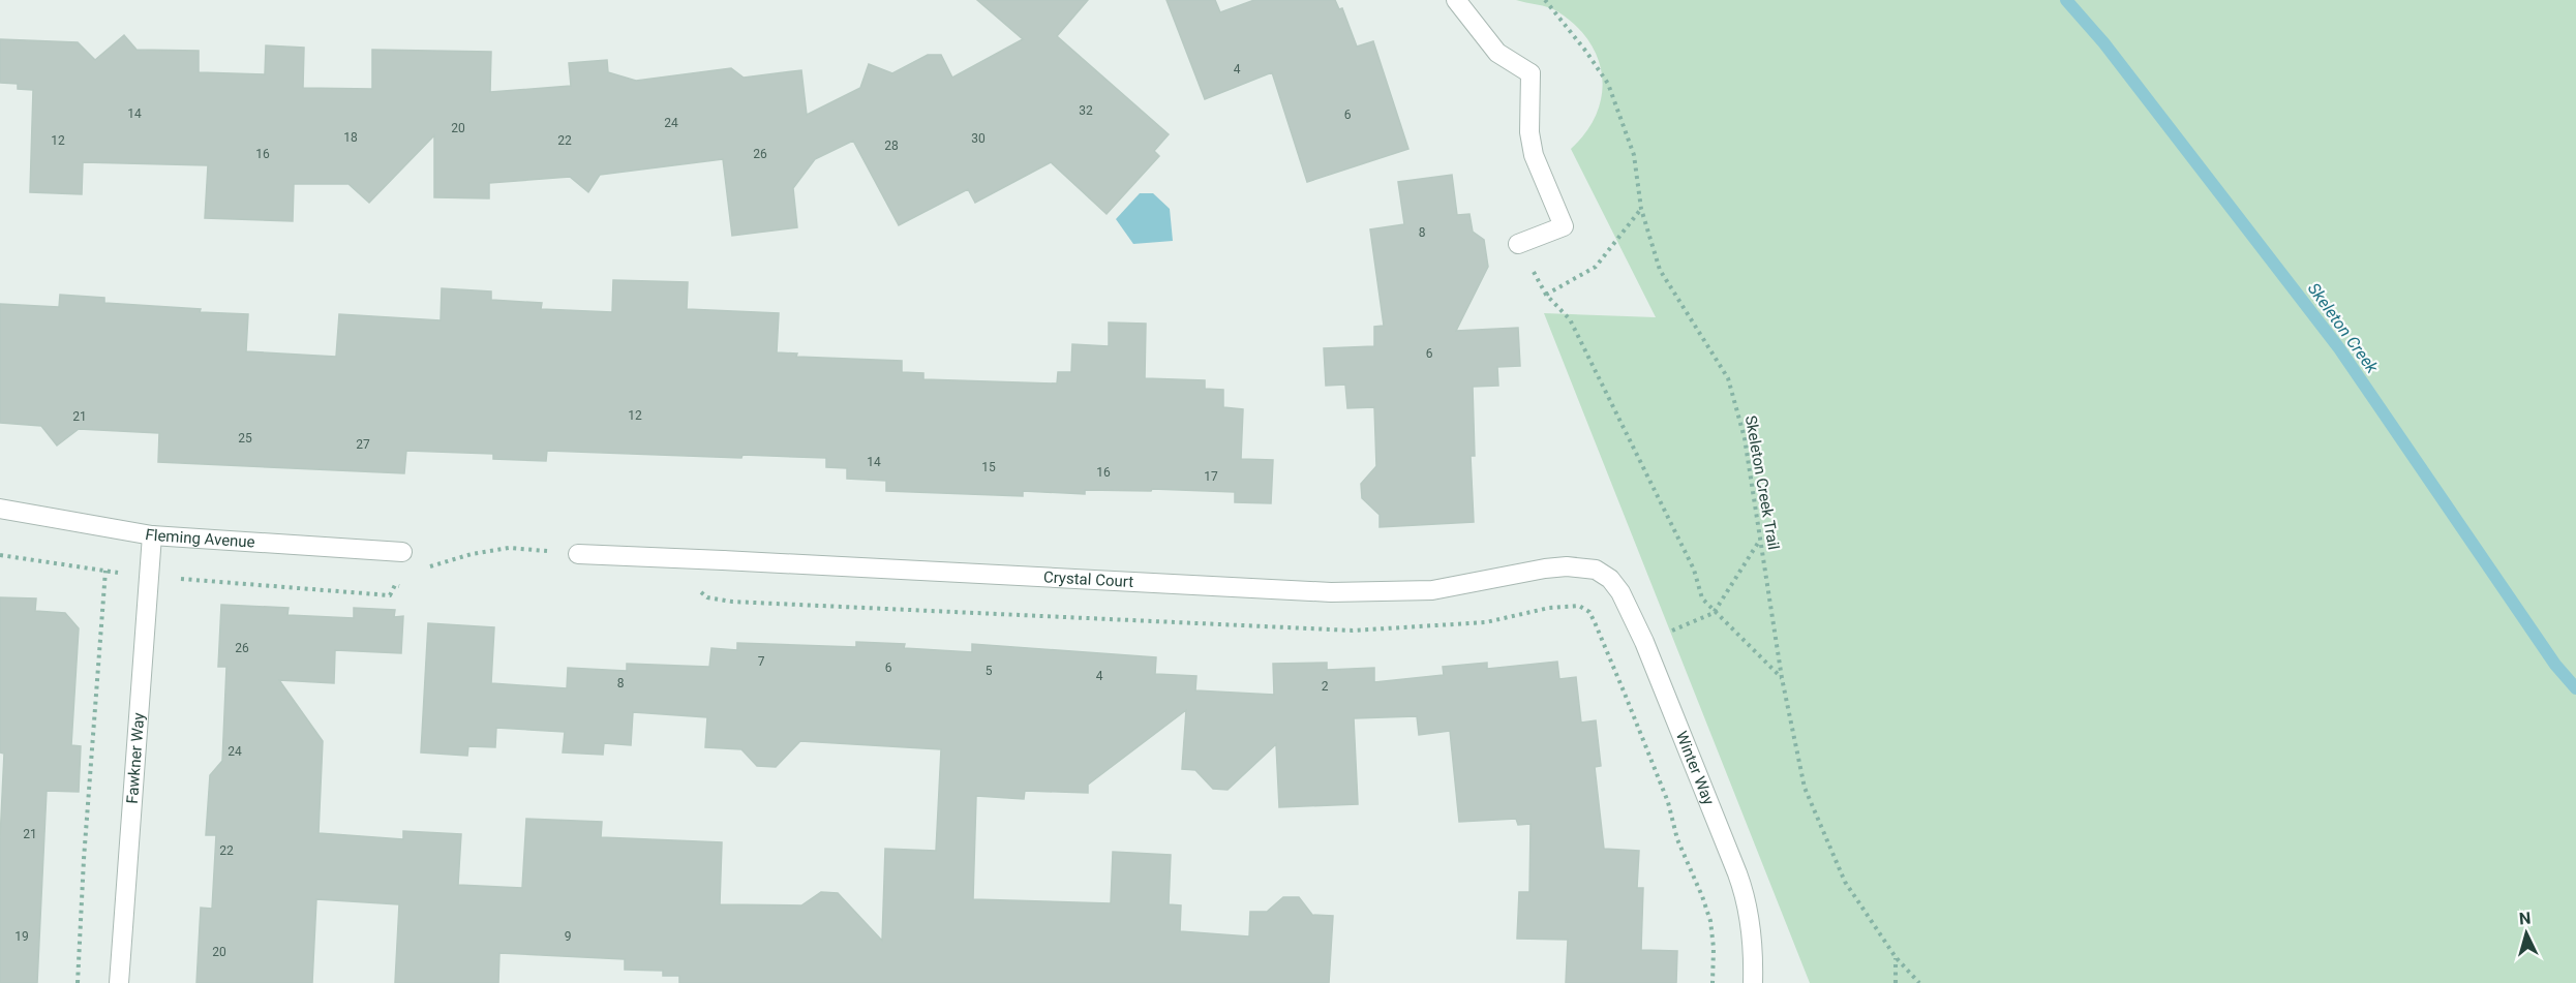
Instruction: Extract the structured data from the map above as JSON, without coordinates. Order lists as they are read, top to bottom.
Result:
{
  "streets": {
    "street": [
      "Fleming Avenue",
      "Crystal Court",
      "Fawkner Way",
      "Winter Way"
    ],
    "path": ["Skeleton Creek Trail"]
  },
  "crossings": [
    ["Fleming Avenue", "Fawkner Way"],
    ["Crystal Court", "Winter Way"]
  ],
  "water": ["Skeleton Creek"],
  "house_numbers": [
    "4",
    "32",
    "14",
    "6",
    "24",
    "20",
    "18",
    "30",
    "12",
    "22",
    "28",
    "16",
    "26",
    "8",
    "6",
    "12",
    "21",
    "25",
    "27",
    "14",
    "15",
    "16",
    "17",
    "26",
    "7",
    "6",
    "5",
    "4",
    "8",
    "2",
    "24",
    "21",
    "22",
    "19",
    "9",
    "20"
  ],
  "north": "top"
}
